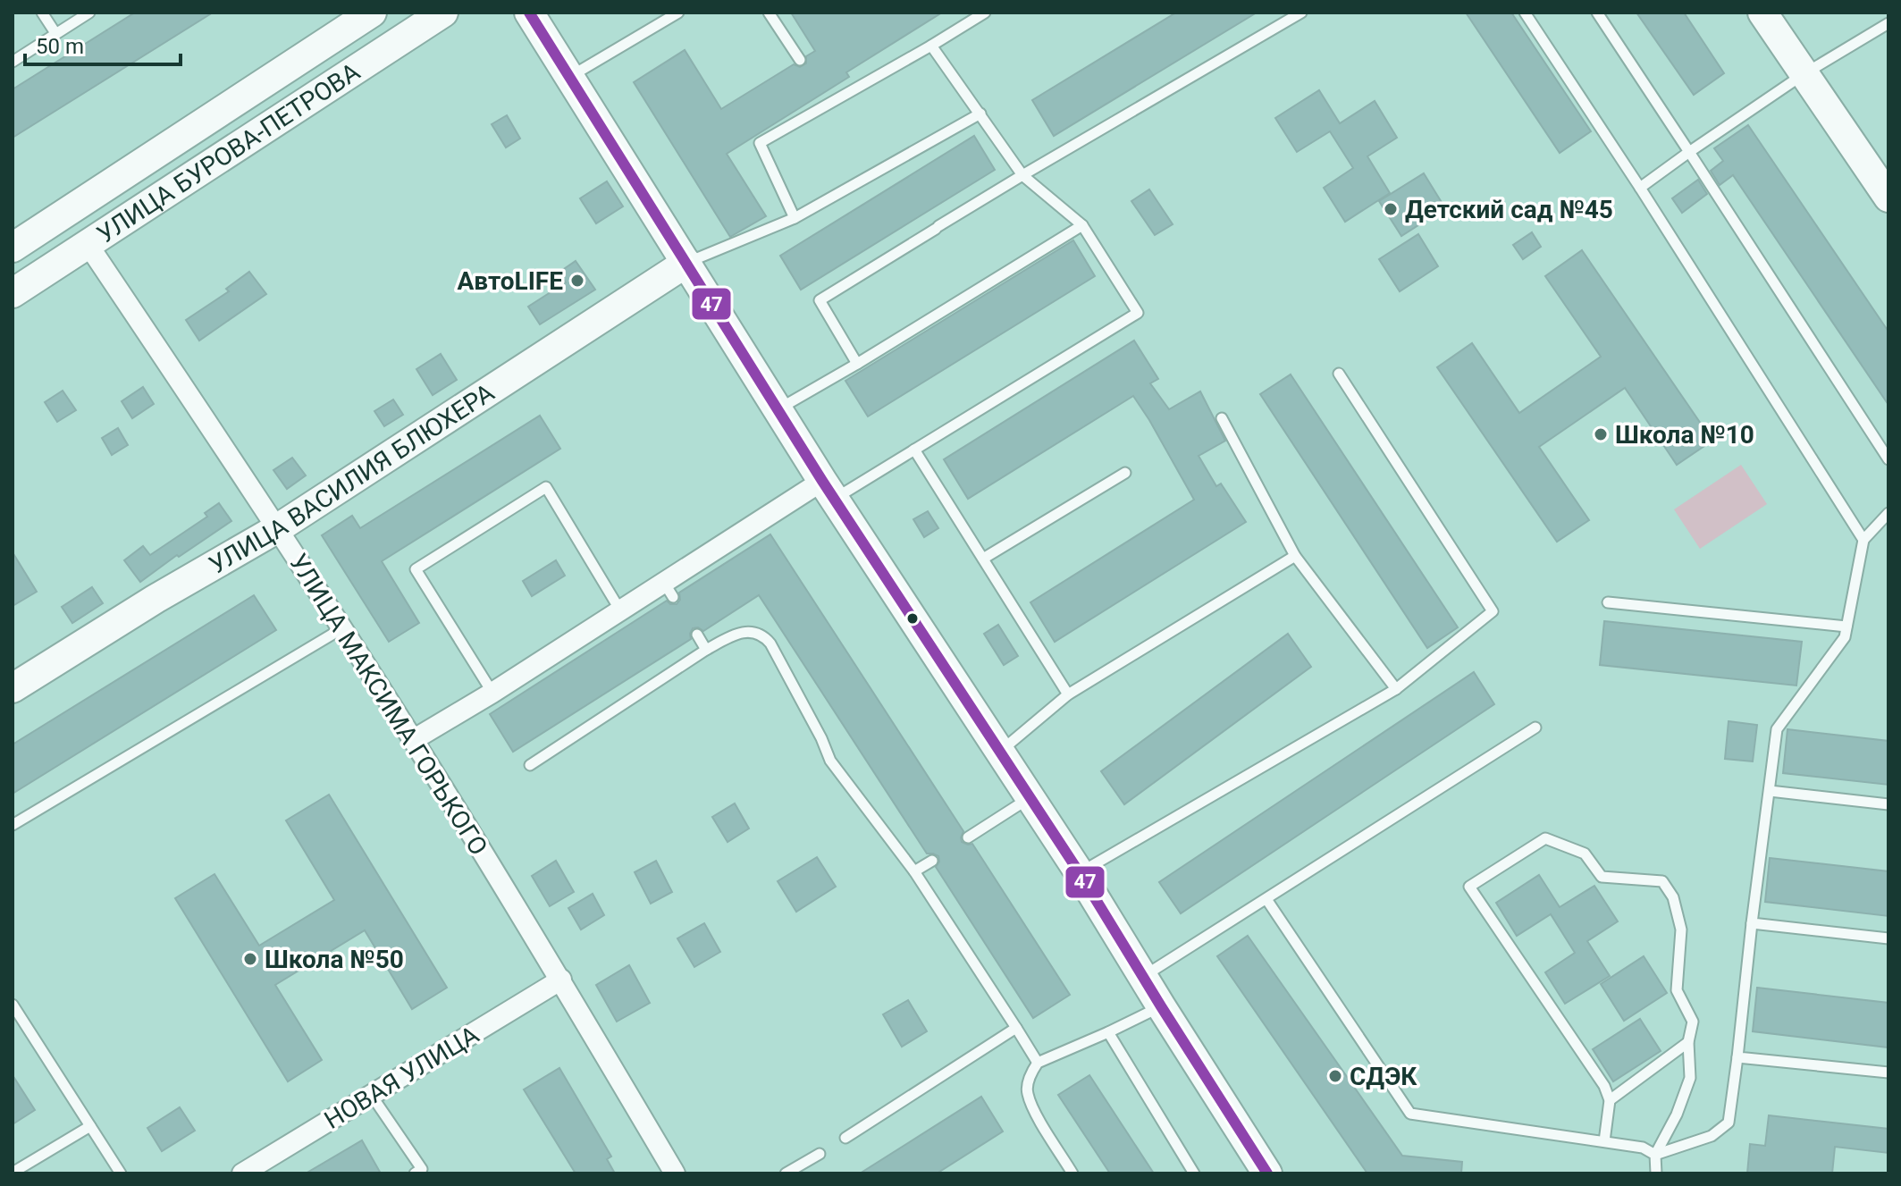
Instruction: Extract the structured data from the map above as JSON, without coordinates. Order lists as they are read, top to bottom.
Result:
{
  "streets": {
    "main road": ["УЛИЦА БУРОВА-ПЕТРОВА", "УЛИЦА ВАСИЛИЯ БЛЮХЕРА"],
    "street": ["УЛИЦА МАКСИМА ГОРЬКОГО", "НОВАЯ УЛИЦА"]
  },
  "crossings": [
    ["УЛИЦА БУРОВА-ПЕТРОВА", "УЛИЦА МАКСИМА ГОРЬКОГО"],
    ["УЛИЦА ВАСИЛИЯ БЛЮХЕРА", "УЛИЦА МАКСИМА ГОРЬКОГО"],
    ["УЛИЦА МАКСИМА ГОРЬКОГО", "НОВАЯ УЛИЦА"]
  ],
  "places": [
    "Детский сад №45",
    "АвтоLIFE",
    "Школа №10",
    "Школа №50",
    "СДЭК"
  ],
  "lines": ["transit line 47"],
  "scale_bar": "50 m"
}
